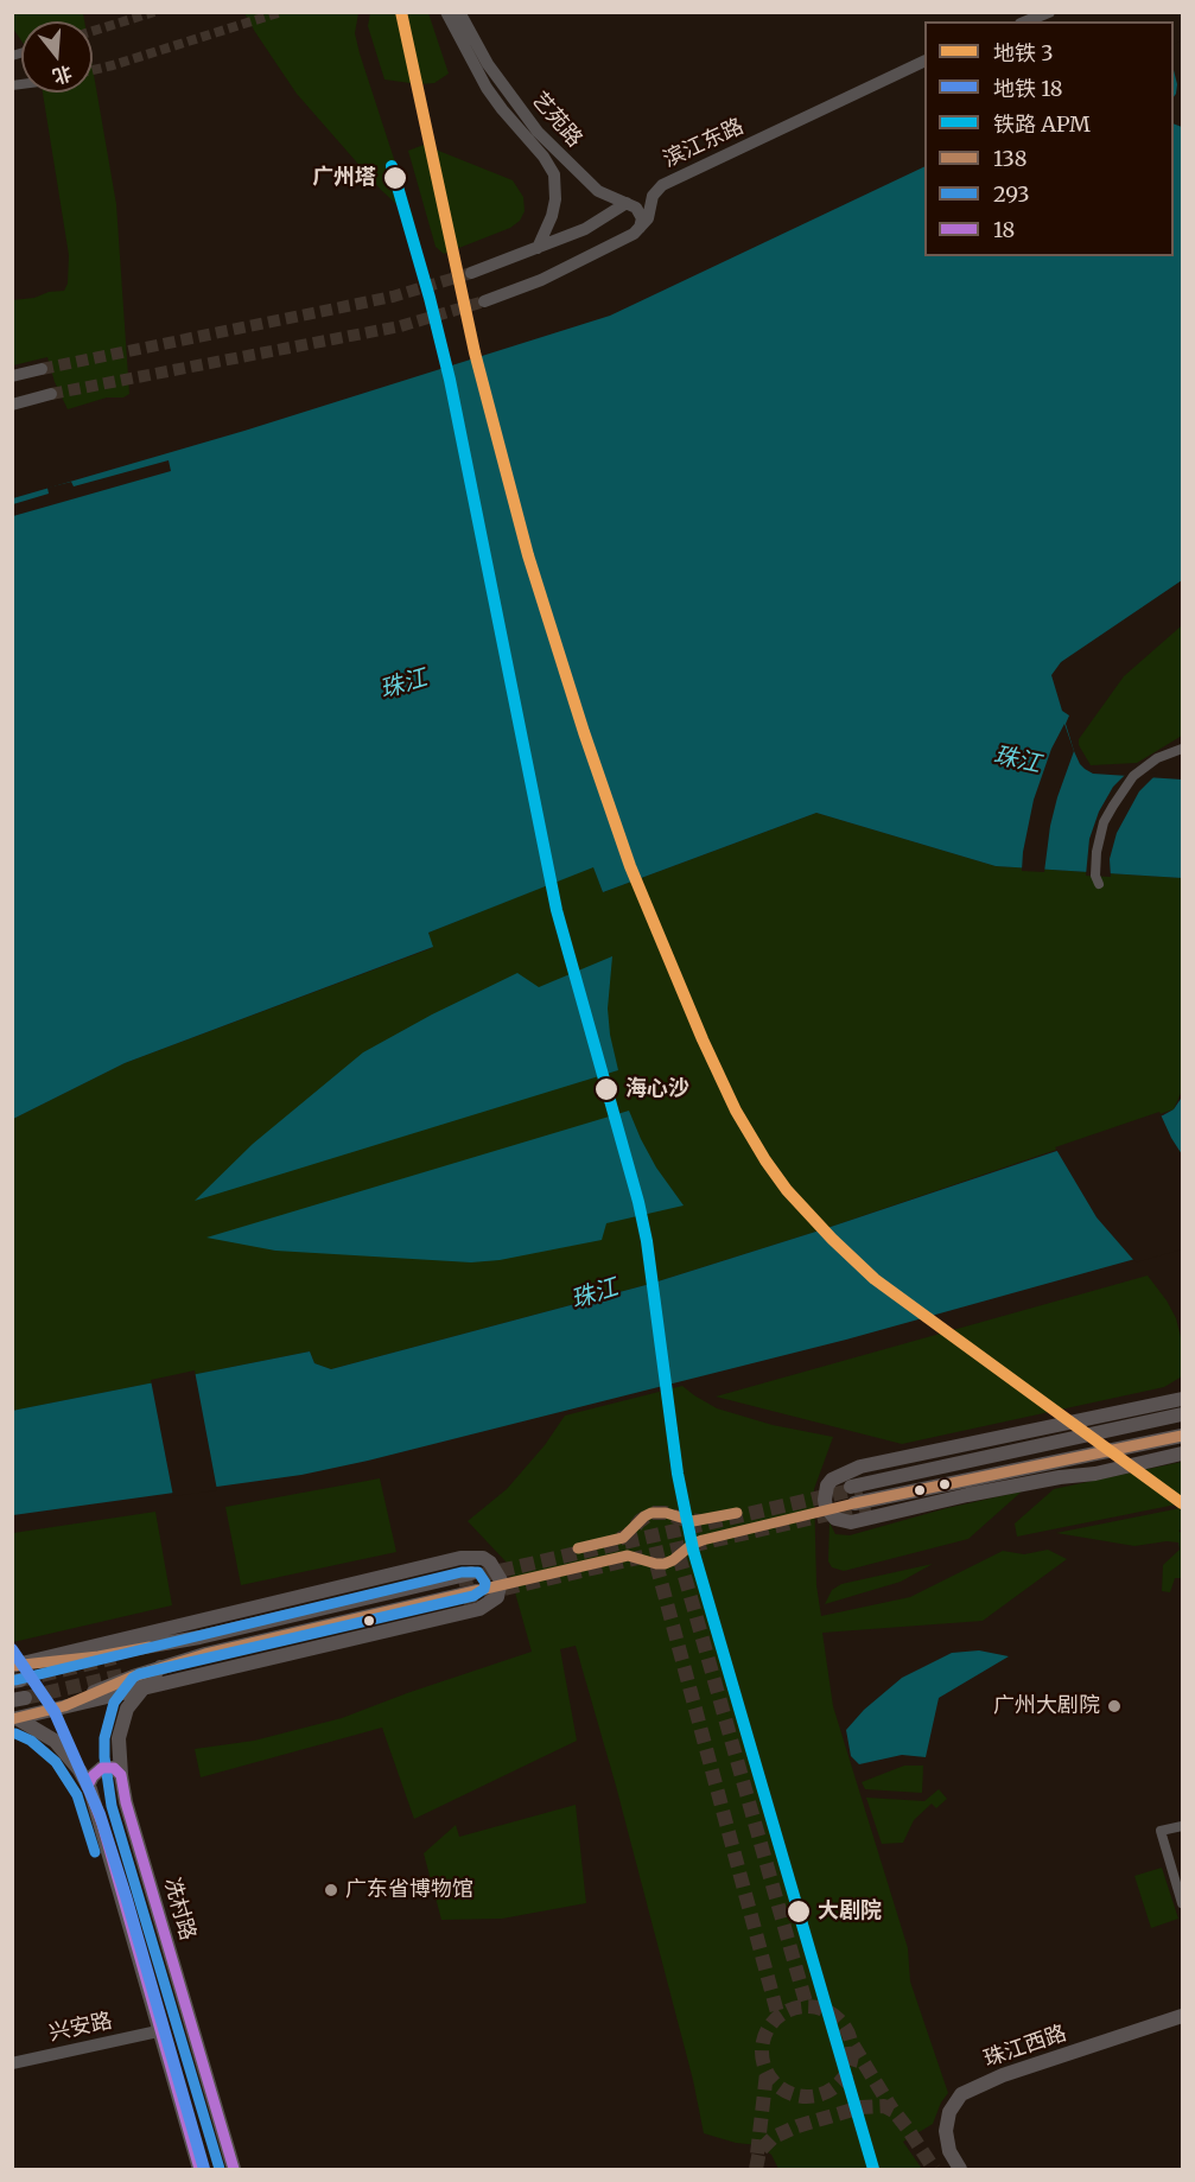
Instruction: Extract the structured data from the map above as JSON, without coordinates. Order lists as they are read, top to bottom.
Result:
{
  "streets": {
    "main road": ["冼村路", "珠江西路"],
    "street": ["艺苑路", "滨江东路", "兴安路"]
  },
  "water": ["珠江"],
  "places": [
    "广州塔",
    "海心沙",
    "广州大剧院",
    "广东省博物馆",
    "大剧院"
  ],
  "lines": [
    "metro line 3",
    "rail line APM",
    "transit line 138",
    "transit line 293",
    "metro line 18",
    "transit line 18"
  ],
  "legend": [
    "地铁 3",
    "地铁 18",
    "铁路 APM",
    "138",
    "293",
    "18"
  ],
  "north": "bottom"
}
